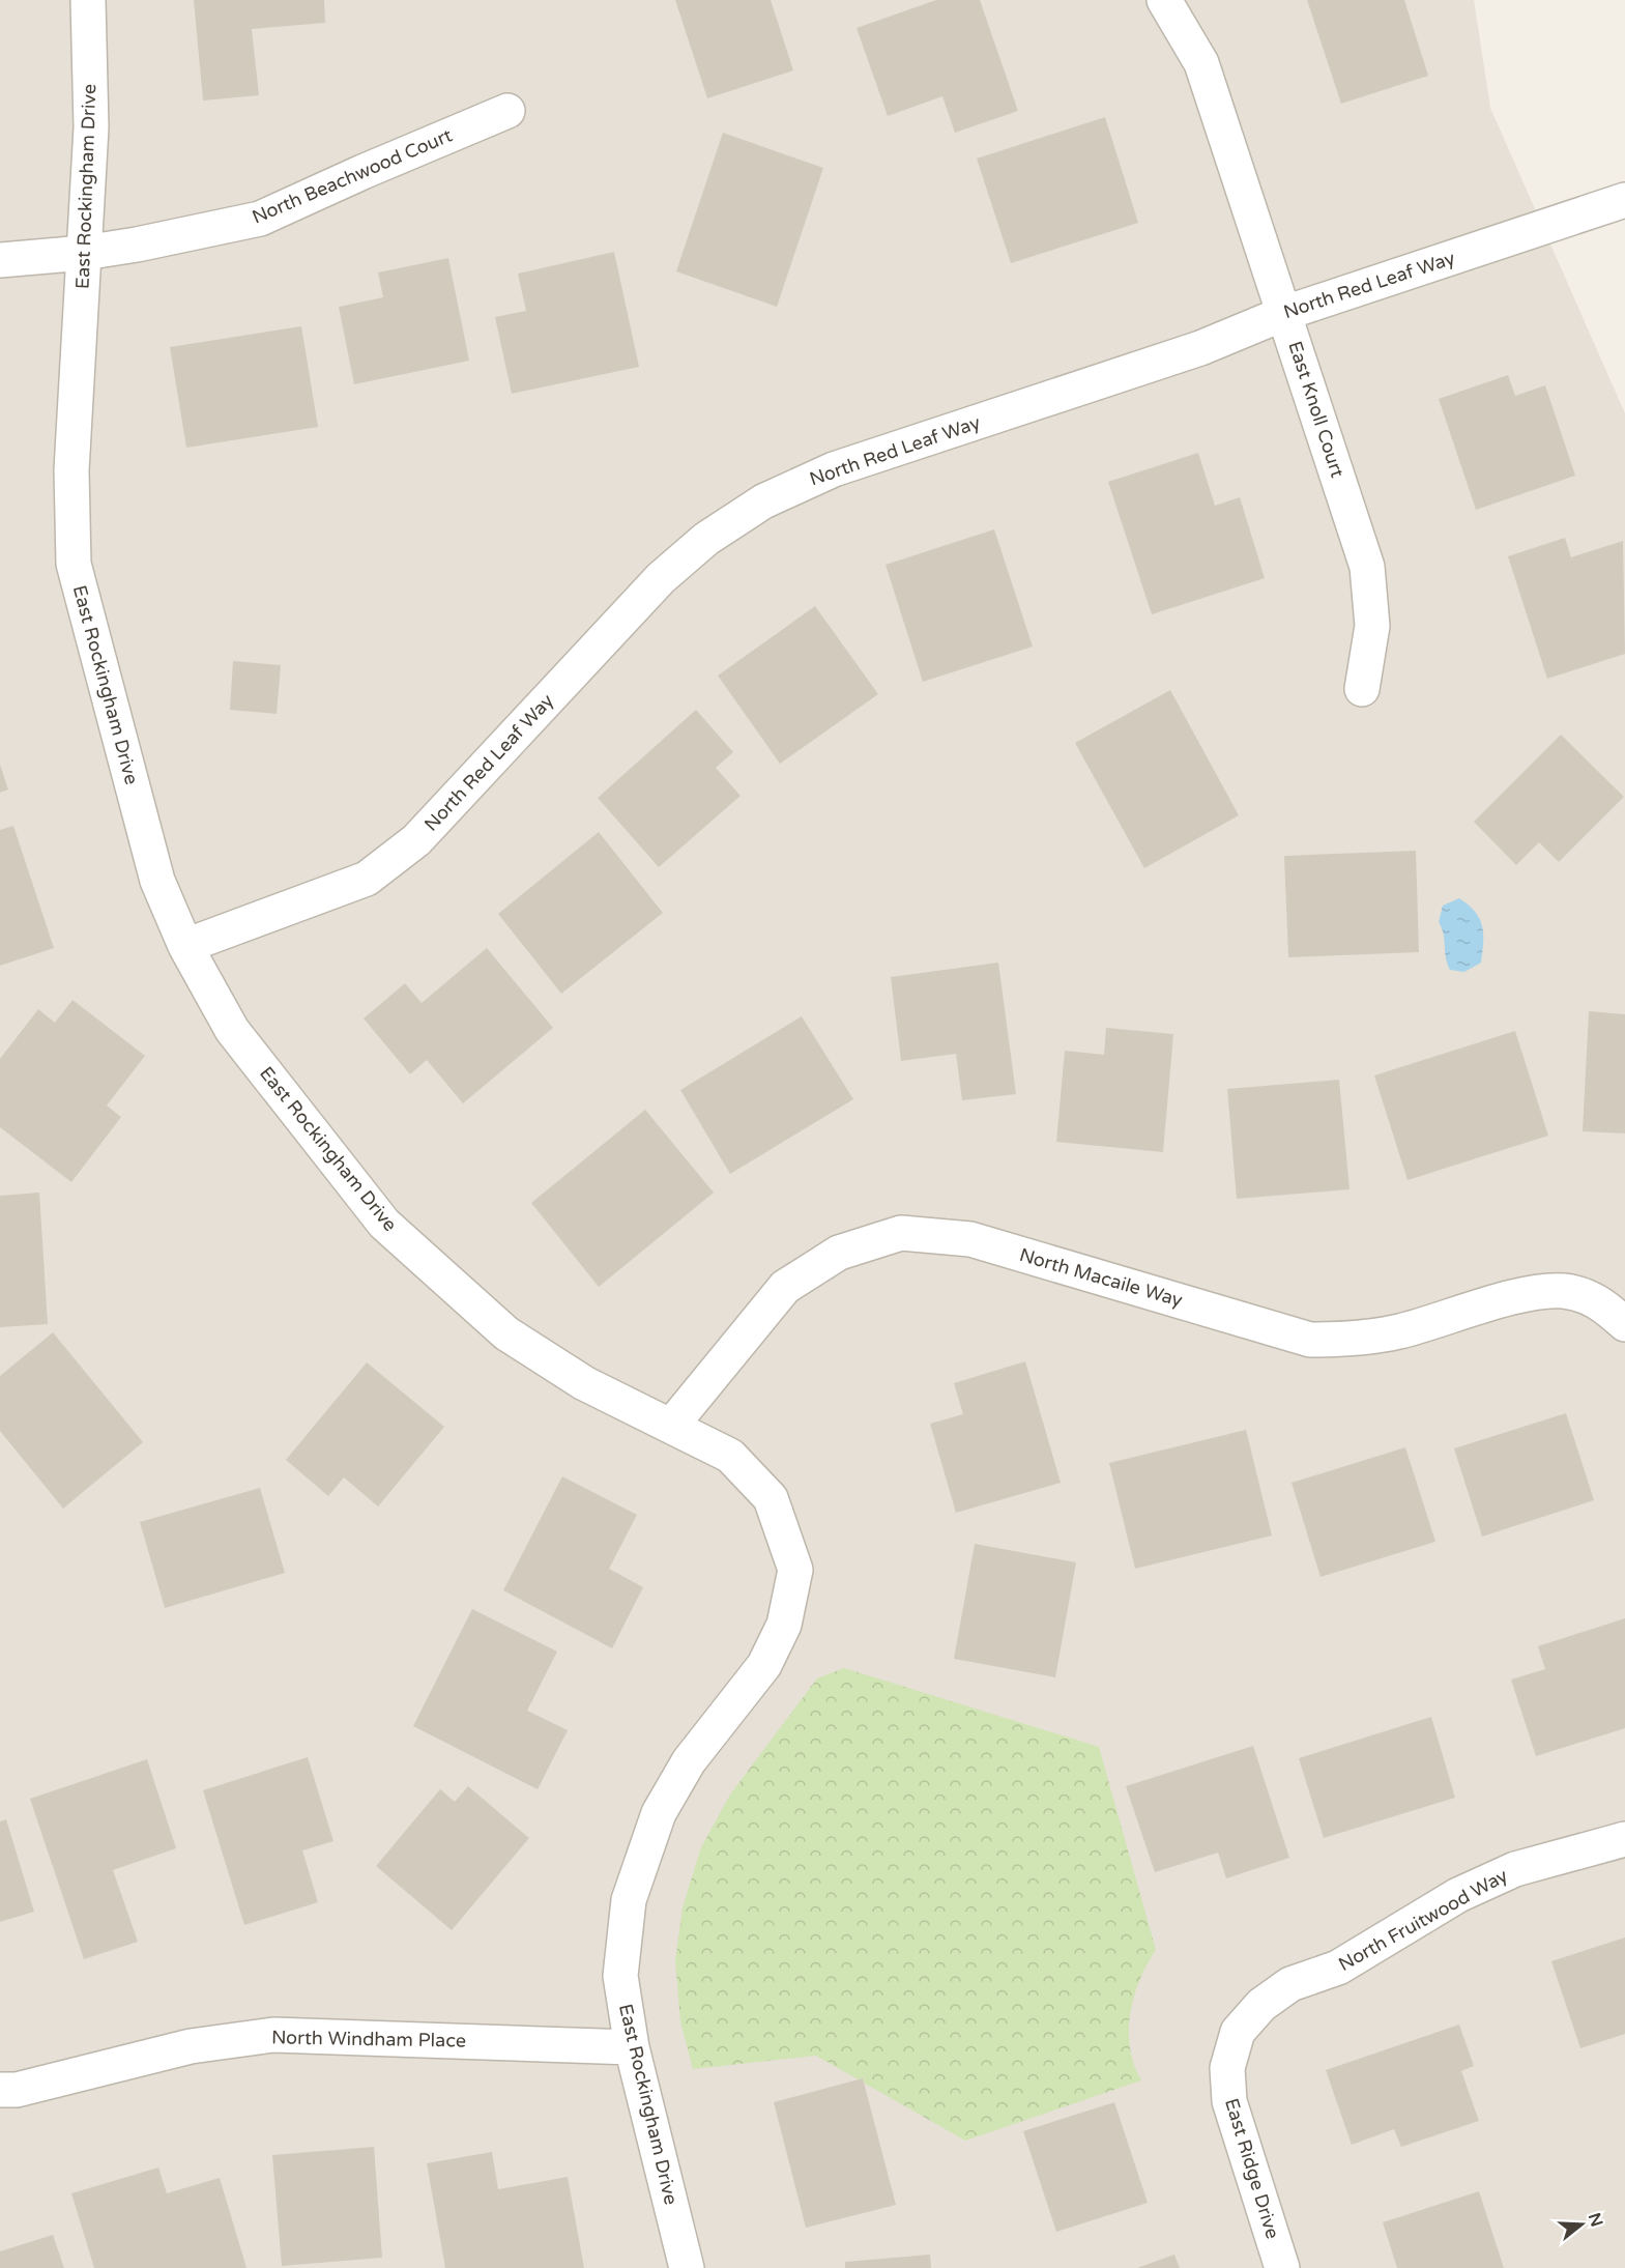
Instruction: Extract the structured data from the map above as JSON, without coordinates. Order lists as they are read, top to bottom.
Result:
{
  "streets": {
    "street": [
      "North Beachwood Court",
      "East Rockingham Drive",
      "North Red Leaf Way",
      "East Knoll Court",
      "North Macaile Way",
      "North Fruitwood Way",
      "North Windham Place",
      "East Ridge Drive"
    ]
  },
  "crossings": [
    ["North Beachwood Court", "East Rockingham Drive"],
    ["East Rockingham Drive", "North Red Leaf Way"],
    ["East Rockingham Drive", "North Macaile Way"],
    ["East Rockingham Drive", "North Windham Place"],
    ["North Red Leaf Way", "East Knoll Court"],
    ["North Fruitwood Way", "East Ridge Drive"]
  ],
  "north": "right"
}
